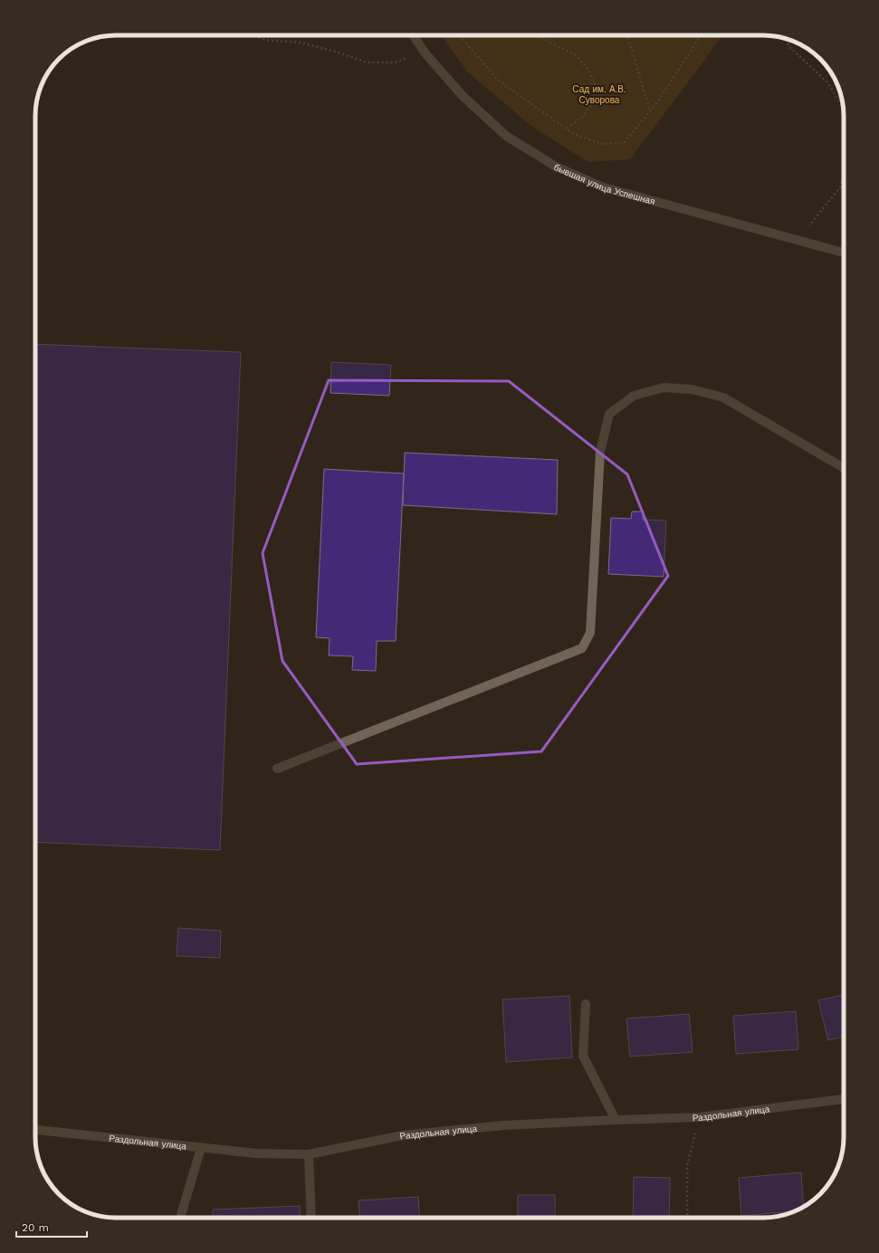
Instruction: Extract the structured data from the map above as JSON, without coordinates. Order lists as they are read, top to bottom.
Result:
{
  "streets": {
    "street": ["бывшая улица Успешная", "Раздольная улица"]
  },
  "parks": ["Сад им. А.В. Суворова"],
  "scale_bar": "20 m"
}
